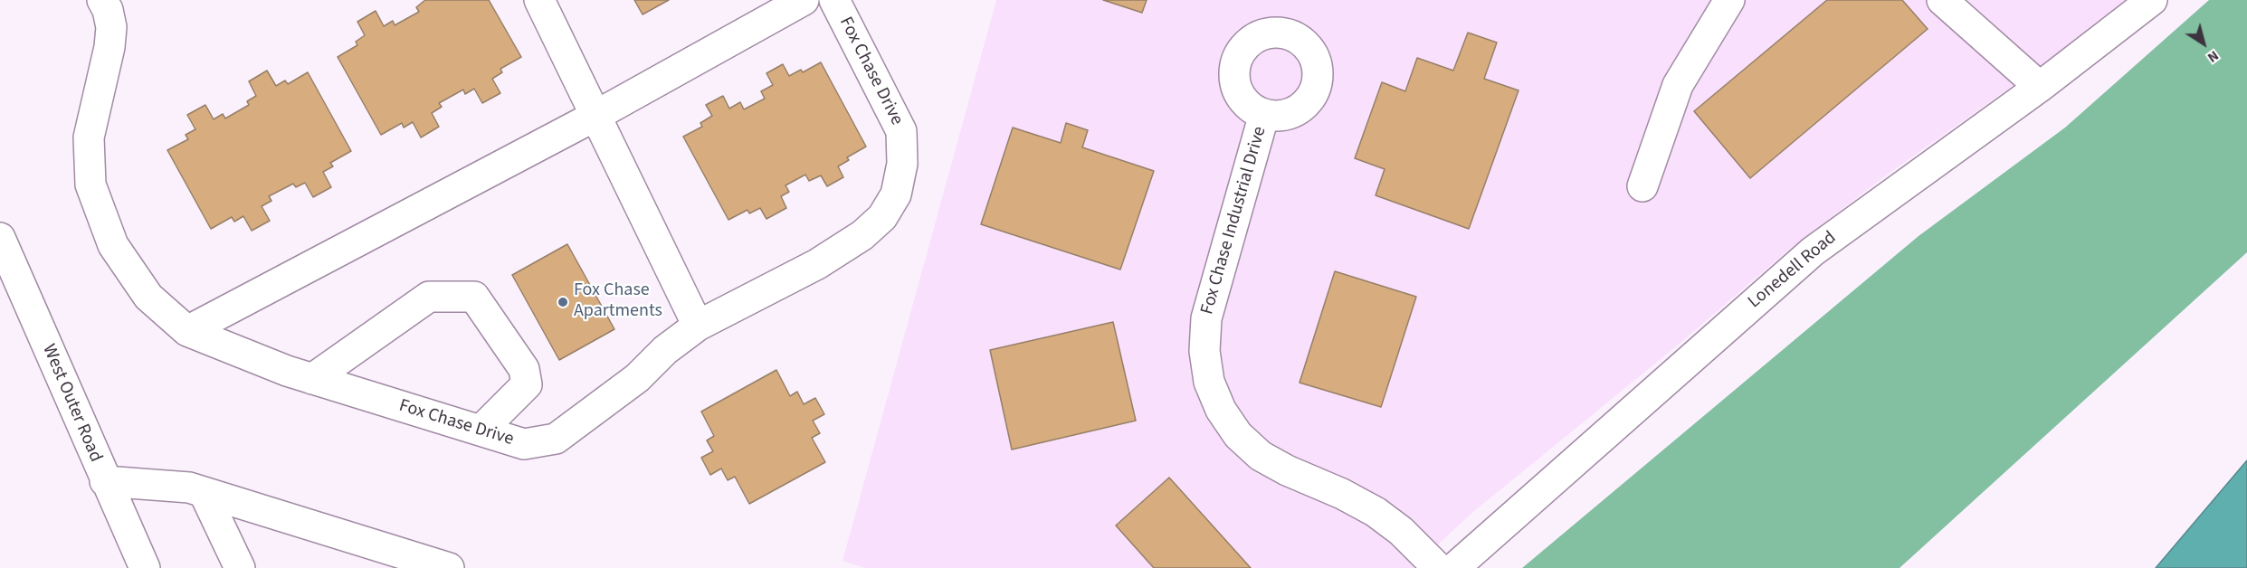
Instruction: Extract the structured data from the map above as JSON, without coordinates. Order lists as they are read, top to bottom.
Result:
{
  "streets": {
    "street": [
      "Fox Chase Drive",
      "Fox Chase Industrial Drive",
      "Lonedell Road",
      "West Outer Road"
    ]
  },
  "places": ["Fox Chase Apartments"],
  "north": "bottom right"
}
